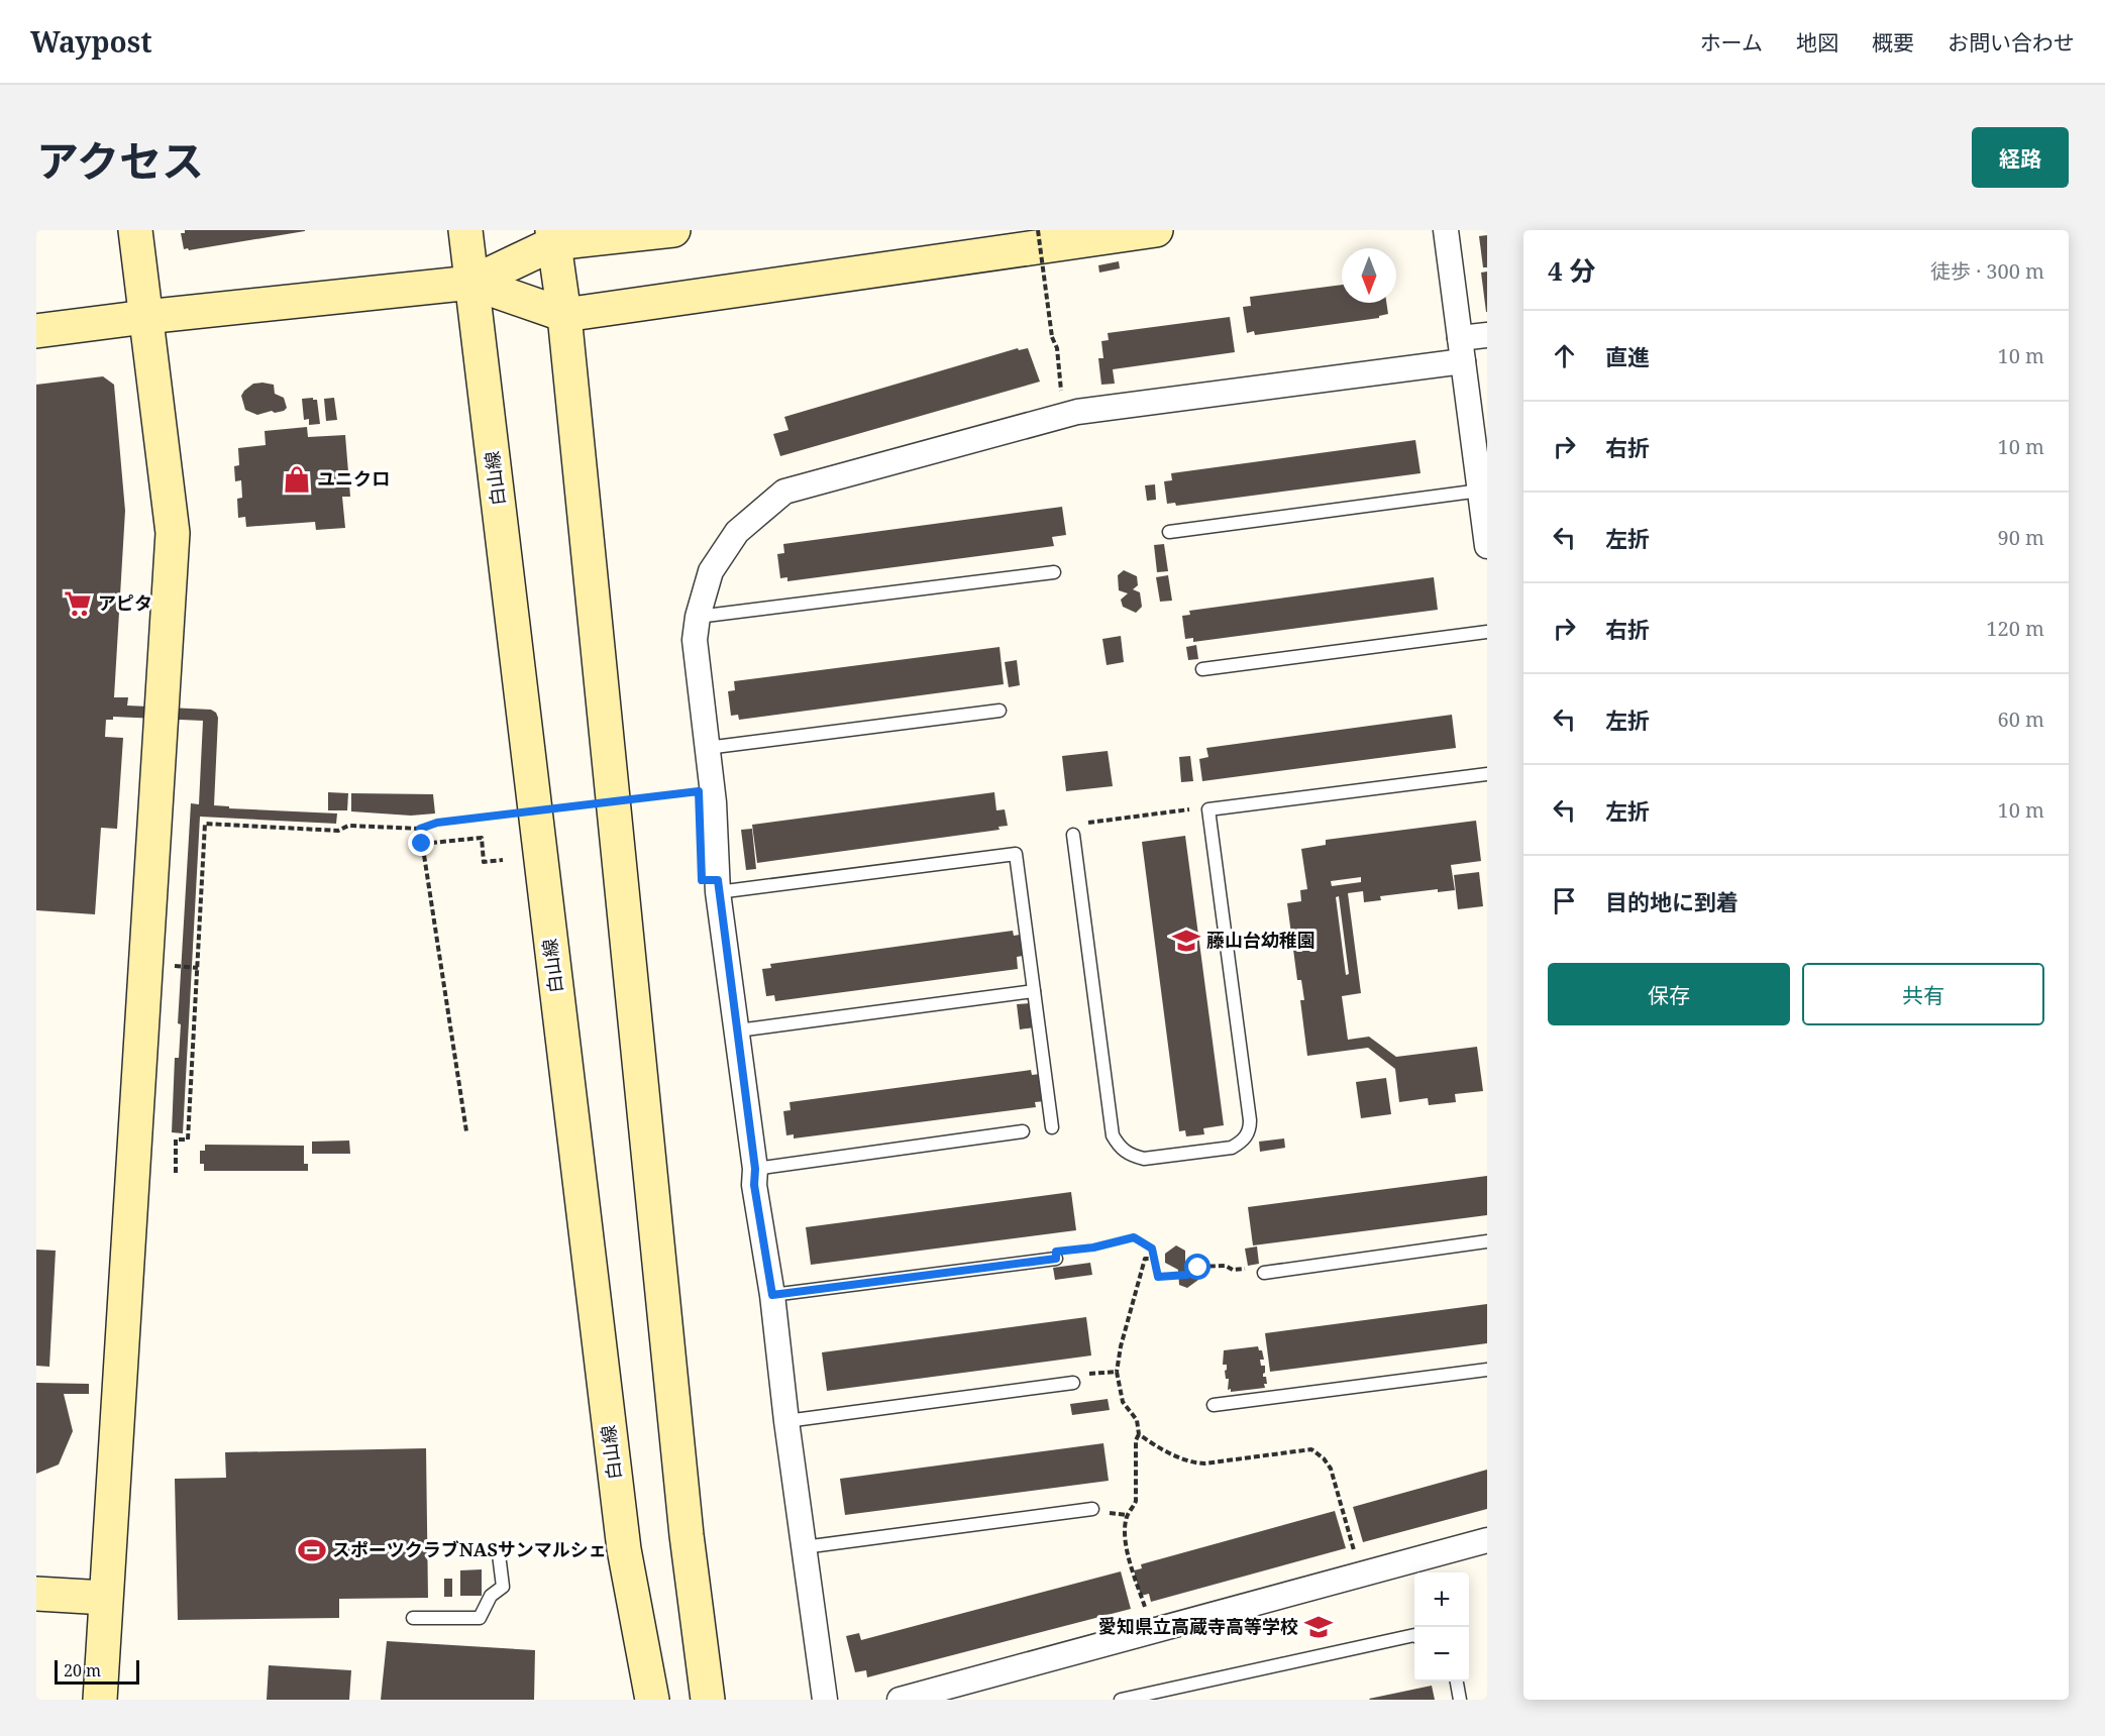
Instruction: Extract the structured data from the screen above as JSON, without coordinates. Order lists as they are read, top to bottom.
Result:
{
  "streets": {
    "street": ["白山線"]
  },
  "places": {
    "shop": ["ユニクロ"],
    "supermarket": ["アピタ"],
    "school or university": ["藤山台幼稚園", "愛知県立高蔵寺高等学校"],
    "sports": ["スポーツクラブNASサンマルシェ"]
  },
  "scale_bar": "20 m",
  "north": "bottom",
  "page": {
    "header": "Waypost",
    "nav": [
      "ホーム",
      "地図",
      "概要",
      "お問い合わせ"
    ],
    "title": "アクセス",
    "buttons": [
      "経路",
      ["保存", "共有"]
    ],
    "heading": ["4 分", "徒歩 · 300 m"],
    "list": [
      ["直進", "10 m"],
      ["右折", "10 m"],
      ["左折", "90 m"],
      ["右折", "120 m"],
      ["左折", "60 m"],
      ["左折", "10 m"],
      "目的地に到着"
    ],
    "map_buttons": ["+", "−"],
    "scale": "20 m"
  }
}
